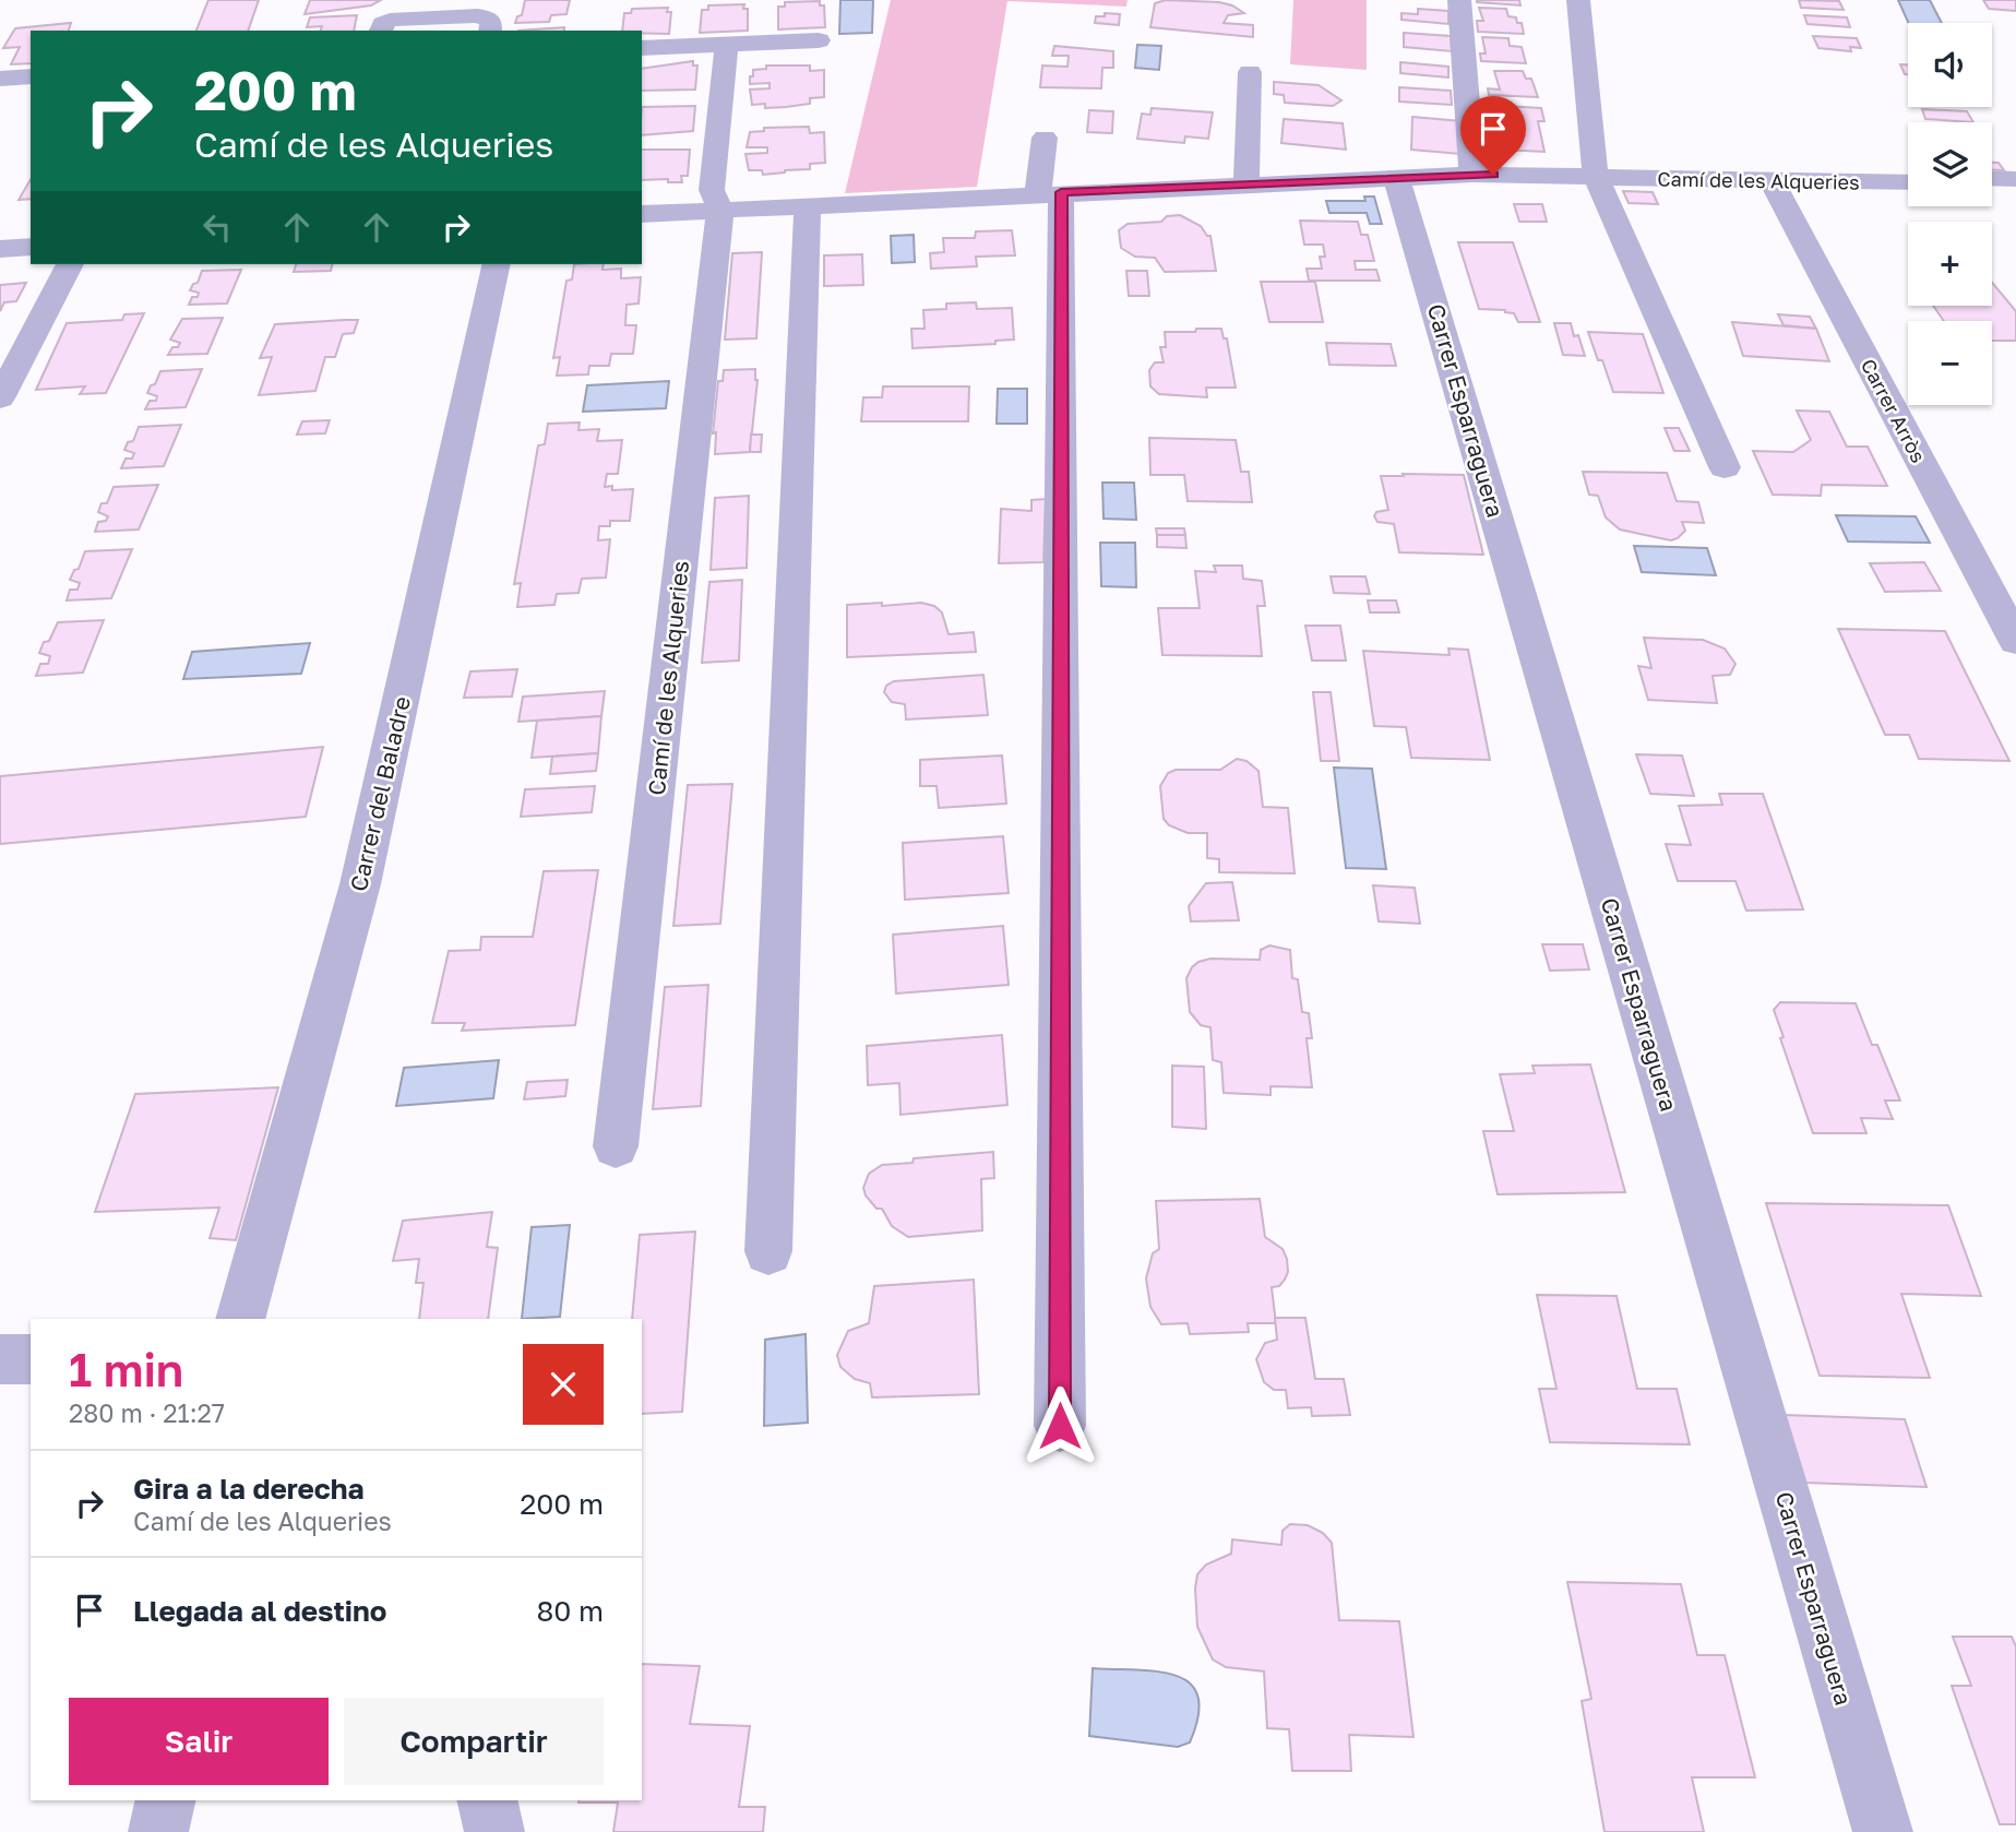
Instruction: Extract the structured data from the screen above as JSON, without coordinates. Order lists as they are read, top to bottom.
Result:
{
  "streets": {
    "street": [
      "Camí de les Alqueries",
      "Carrer Esparraguera",
      "Carrer Arròs",
      "Carrer del Baladre"
    ]
  },
  "crossings": [
    ["Camí de les Alqueries", "Carrer Esparraguera"],
    ["Camí de les Alqueries", "Carrer Arròs"]
  ],
  "page": {
    "map_buttons": ["+", "−"],
    "turn": ["200 m", "Camí de les Alqueries"],
    "heading": ["1 min", "280 m · 21:27"],
    "list": [
      {
        "name": "Gira a la derecha",
        "note": "Camí de les Alqueries",
        "value": "200 m"
      },
      {
        "name": "Llegada al destino",
        "value": "80 m"
      }
    ],
    "buttons": ["Salir", "Compartir"]
  }
}
